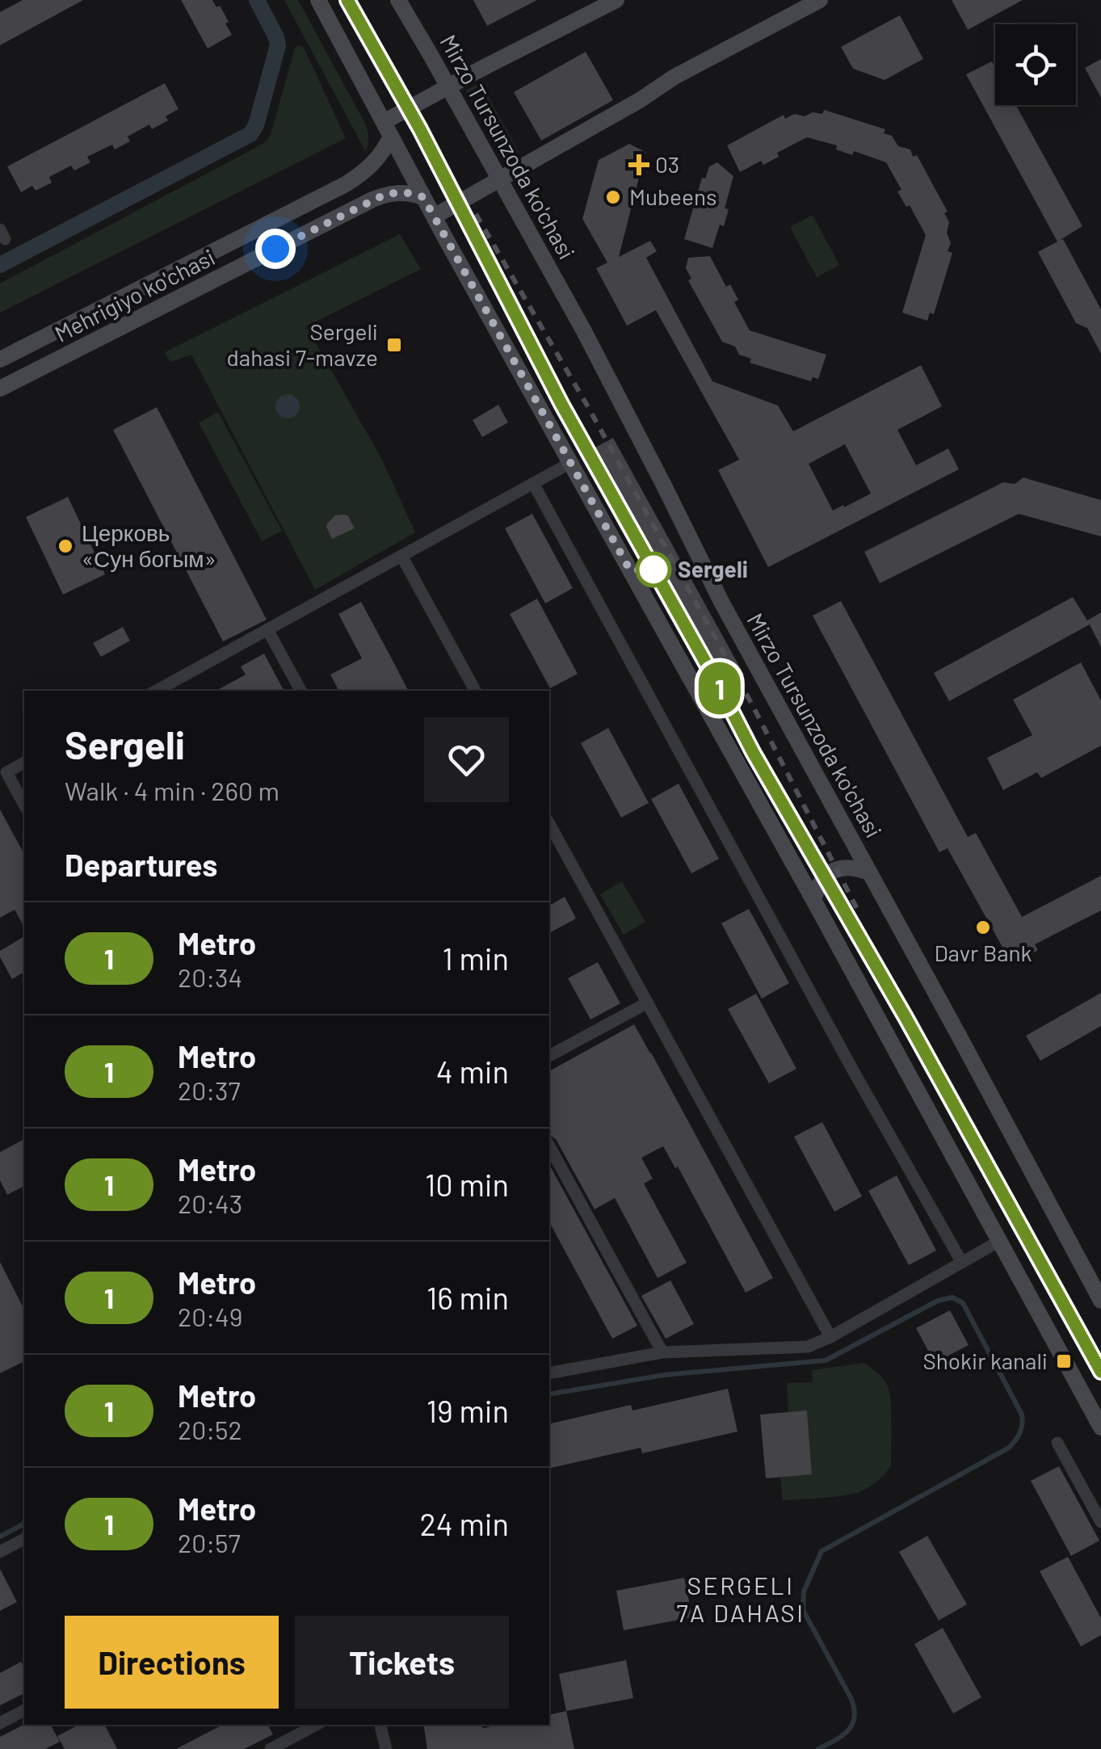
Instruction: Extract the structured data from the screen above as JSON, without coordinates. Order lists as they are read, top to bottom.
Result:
{
  "streets": {
    "main road": ["Mirzo Tursunzoda ko'chasi", "Mehrigiyo ko'chasi"]
  },
  "crossings": [
    ["Mirzo Tursunzoda ko'chasi", "Mehrigiyo ko'chasi"]
  ],
  "districts": ["SERGELI 7A DAHASI"],
  "places": {
    "health": ["03"],
    "other": [
      "Mubeens",
      "Церковь «Сун богым»",
      "Sergeli",
      "Davr Bank"
    ],
    "transit": ["Sergeli dahasi 7-mavze", "Shokir kanali"]
  },
  "lines": ["metro line 1"],
  "page": {
    "on_map": "1",
    "heading": [
      ["Sergeli", "Walk · 4 min · 260 m"],
      "Departures"
    ],
    "list": [
      {
        "mark": "1",
        "name": "Metro",
        "note": "20:34",
        "value": "1 min"
      },
      {
        "mark": "1",
        "name": "Metro",
        "note": "20:37",
        "value": "4 min"
      },
      {
        "mark": "1",
        "name": "Metro",
        "note": "20:43",
        "value": "10 min"
      },
      {
        "mark": "1",
        "name": "Metro",
        "note": "20:49",
        "value": "16 min"
      },
      {
        "mark": "1",
        "name": "Metro",
        "note": "20:52",
        "value": "19 min"
      },
      {
        "mark": "1",
        "name": "Metro",
        "note": "20:57",
        "value": "24 min"
      }
    ],
    "buttons": ["Directions", "Tickets"]
  }
}
